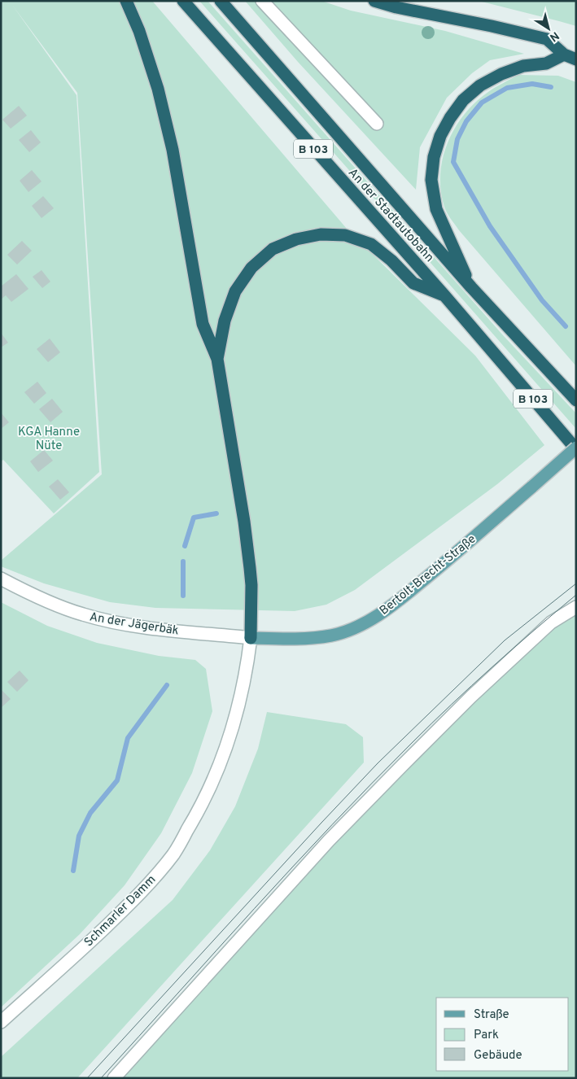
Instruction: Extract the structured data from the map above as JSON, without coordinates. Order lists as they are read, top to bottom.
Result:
{
  "streets": {
    "highway": ["B 103", "An der Stadtautobahn"],
    "main road": ["Bertolt-Brecht-Straße"],
    "street": ["An der Jägerbäk", "Schmarler Damm"]
  },
  "crossings": [
    ["An der Stadtautobahn", "Bertolt-Brecht-Straße"],
    ["Bertolt-Brecht-Straße", "An der Jägerbäk"],
    ["Bertolt-Brecht-Straße", "Schmarler Damm"],
    ["An der Jägerbäk", "Schmarler Damm"]
  ],
  "parks": ["KGA Hanne Nüte"],
  "legend": ["Straße", "Park", "Gebäude"],
  "north": "bottom right"
}
